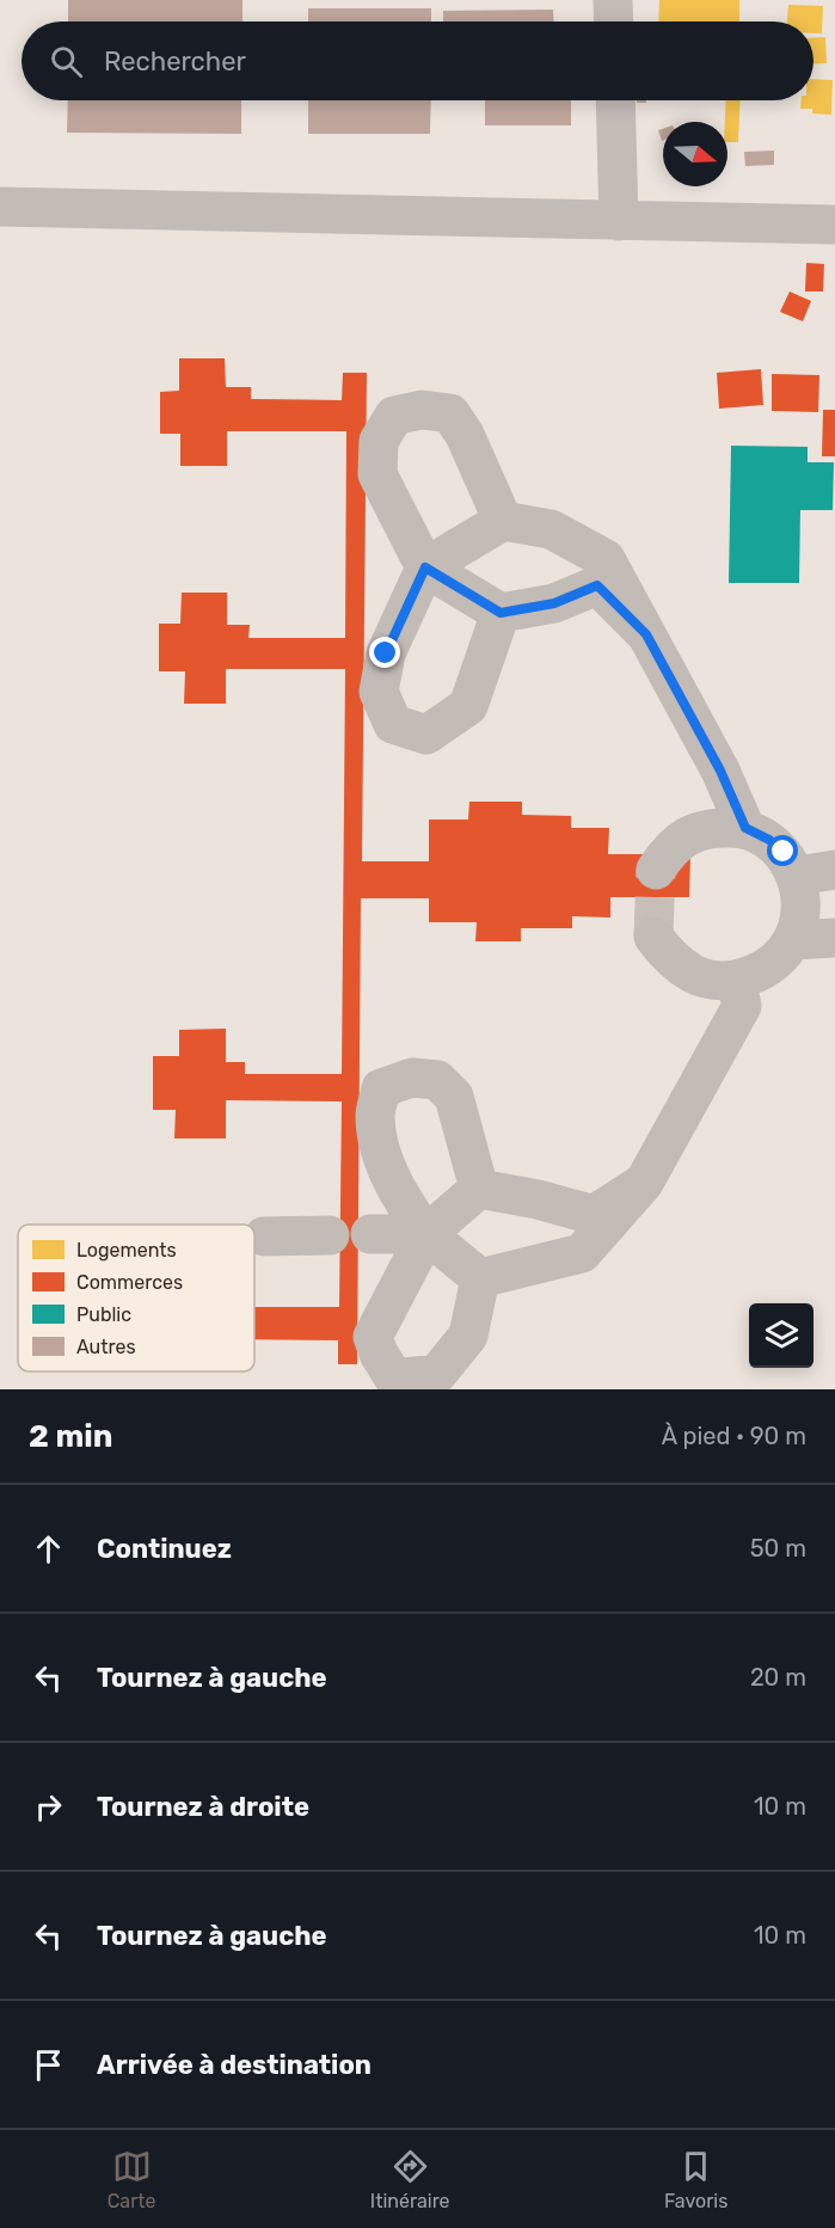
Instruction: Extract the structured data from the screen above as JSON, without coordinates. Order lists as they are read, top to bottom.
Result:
{
  "legend": [
    "Logements",
    "Commerces",
    "Public",
    "Autres"
  ],
  "north": "right",
  "page": {
    "search": "Rechercher",
    "heading": ["2 min", "À pied · 90 m"],
    "list": [
      ["Continuez", "50 m"],
      ["Tournez à gauche", "20 m"],
      ["Tournez à droite", "10 m"],
      ["Tournez à gauche", "10 m"],
      "Arrivée à destination"
    ],
    "nav": ["Carte", "Itinéraire", "Favoris"]
  }
}
